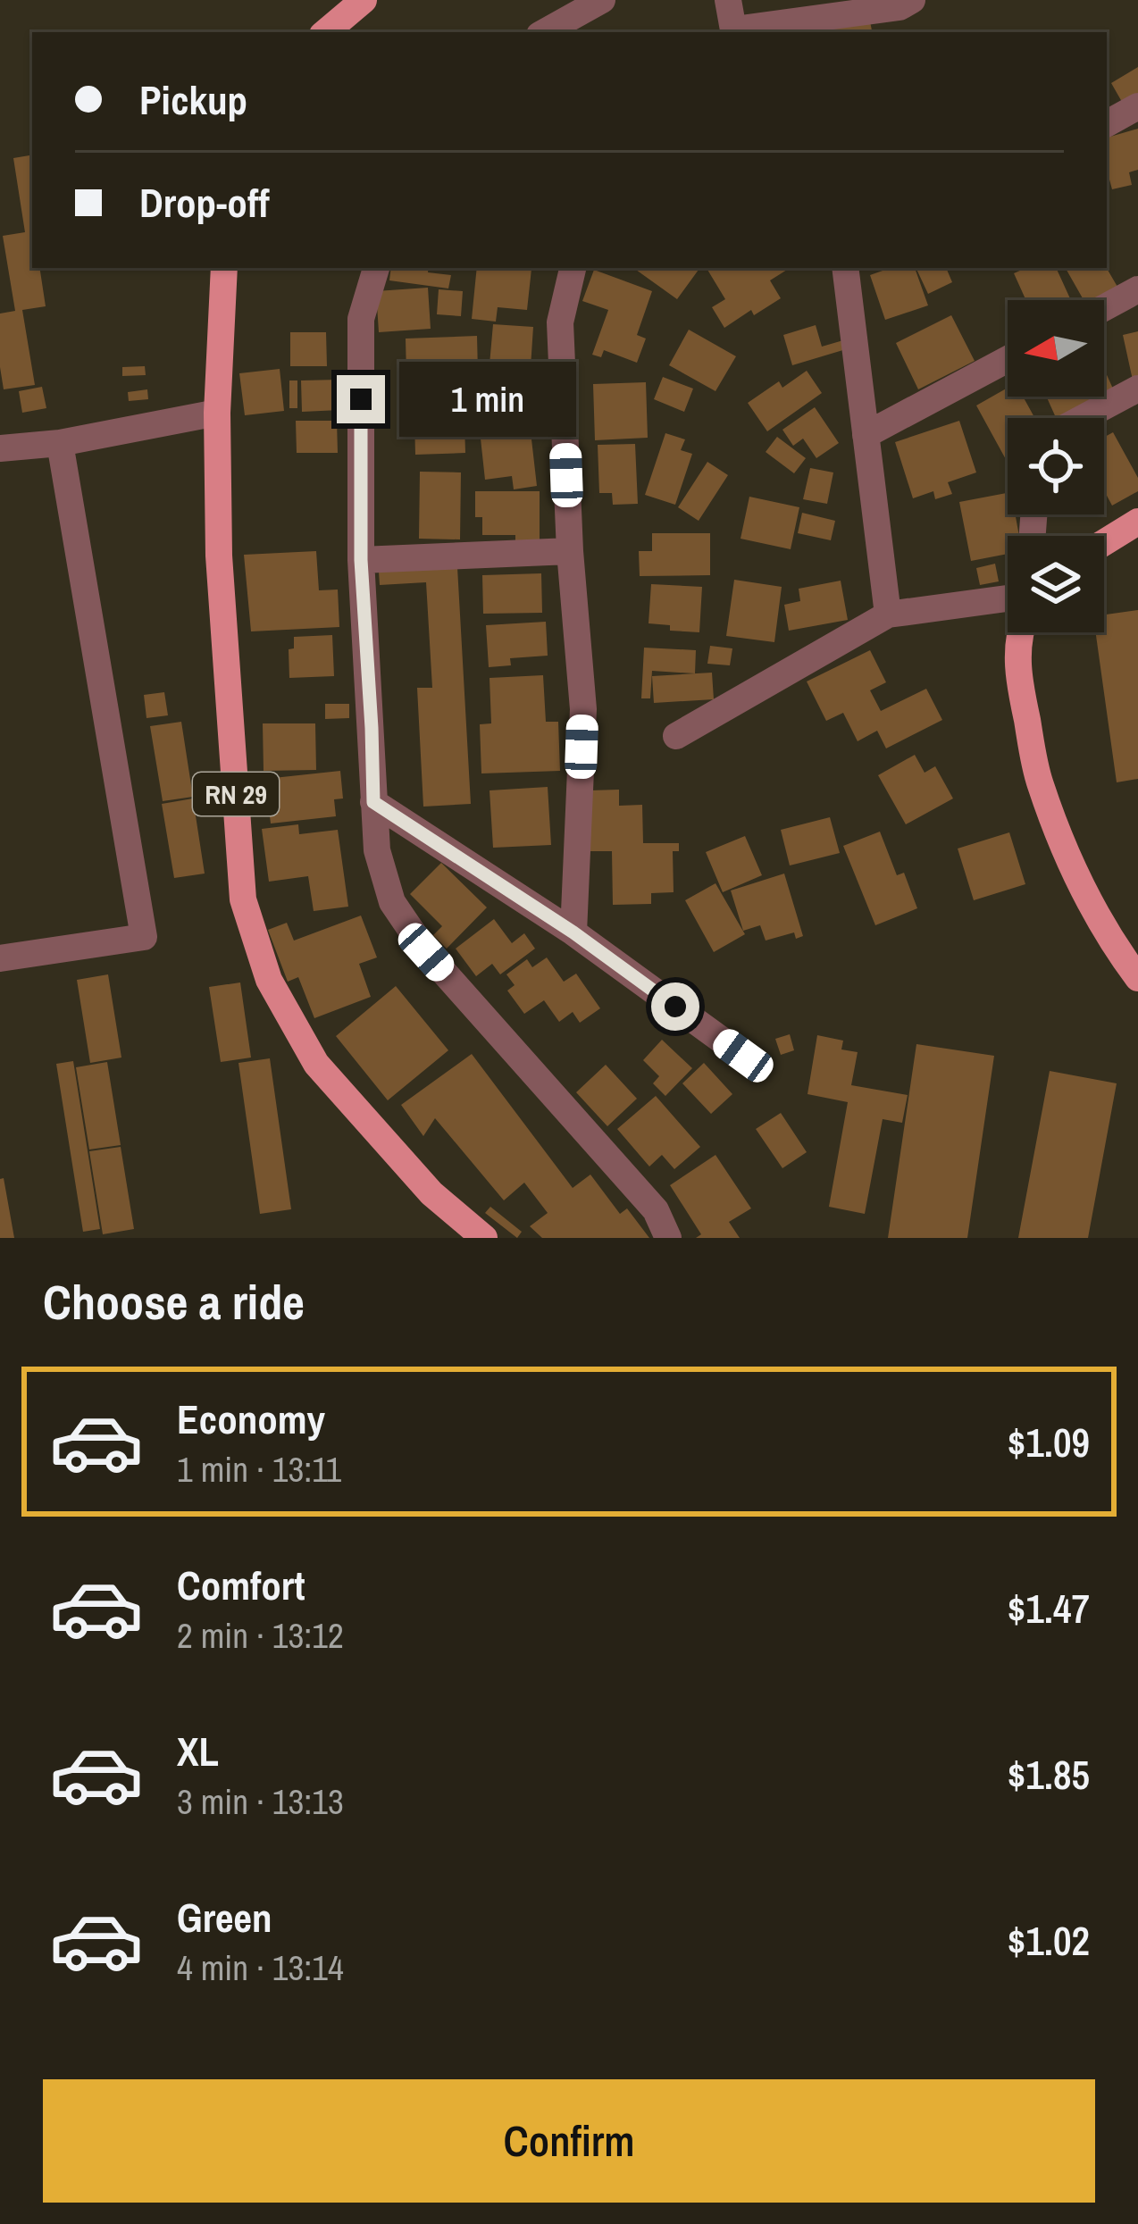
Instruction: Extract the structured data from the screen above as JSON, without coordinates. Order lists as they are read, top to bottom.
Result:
{
  "streets": {
    "main road": ["RN 29"]
  },
  "north": "left",
  "page": {
    "banner": ["Pickup", "Drop-off"],
    "bubble": "1 min",
    "heading": "Choose a ride",
    "list": [
      {
        "name": "Economy",
        "note": "1 min · 13:11",
        "value": "$1.09"
      },
      {
        "name": "Comfort",
        "note": "2 min · 13:12",
        "value": "$1.47"
      },
      {
        "name": "XL",
        "note": "3 min · 13:13",
        "value": "$1.85"
      },
      {
        "name": "Green",
        "note": "4 min · 13:14",
        "value": "$1.02"
      }
    ],
    "buttons": "Confirm"
  }
}
